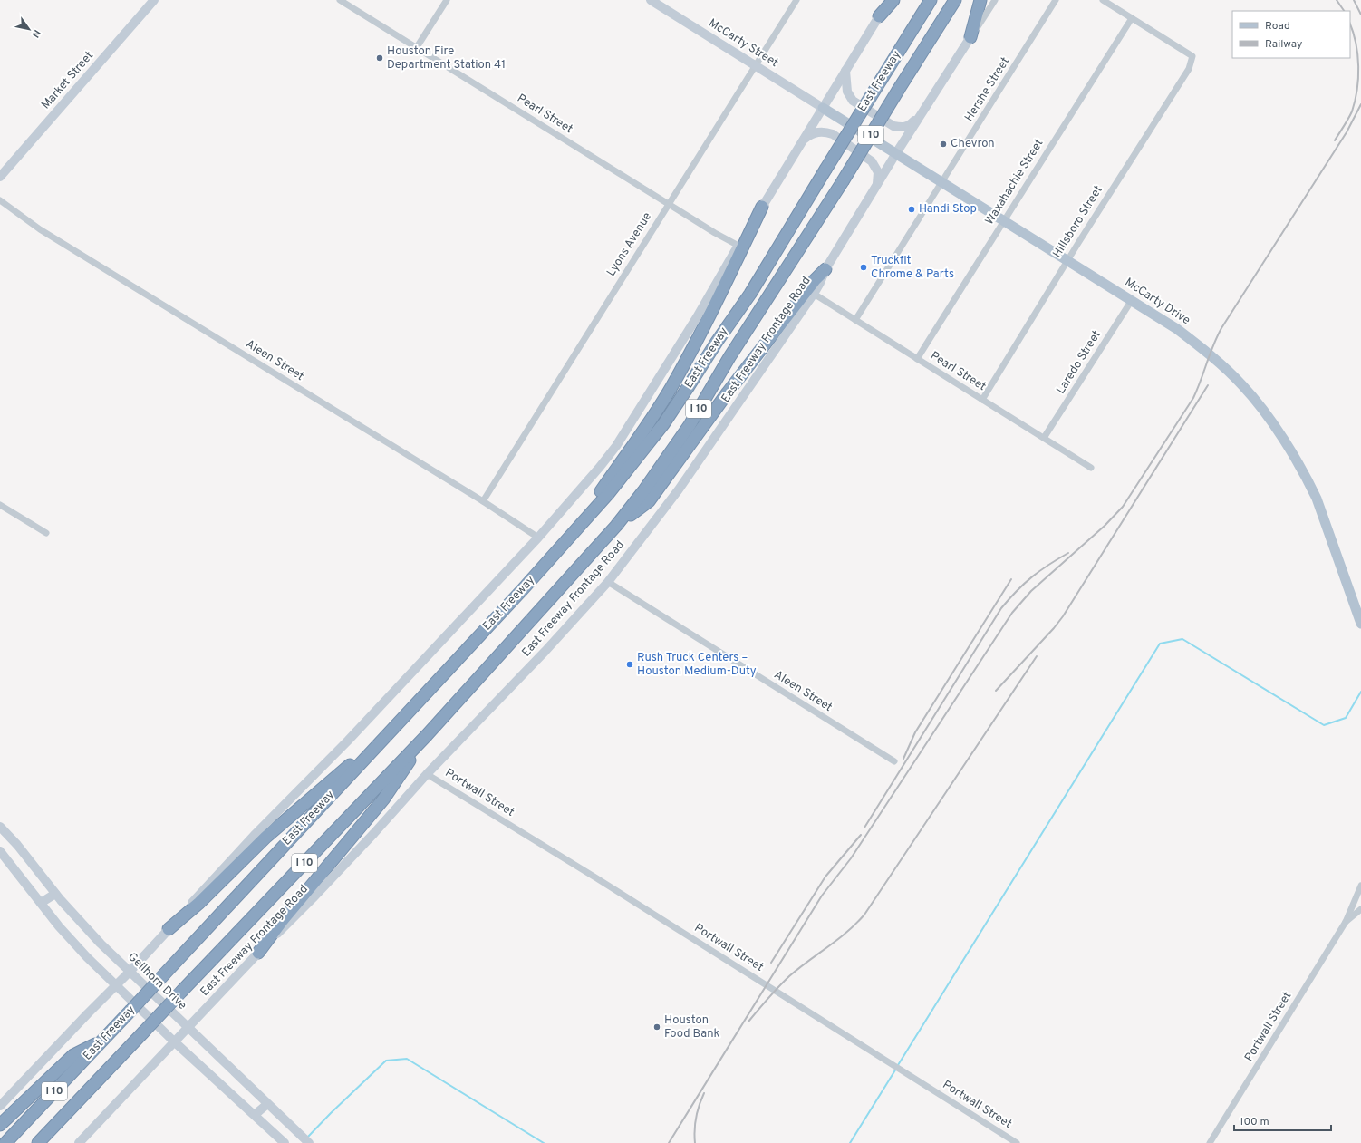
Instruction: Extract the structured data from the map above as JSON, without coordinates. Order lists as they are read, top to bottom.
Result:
{
  "streets": {
    "highway": ["East Freeway", "I 10"],
    "main road": [
      "McCarty Street",
      "Market Street",
      "McCarty Drive",
      "East Freeway Frontage Road",
      "Gellhorn Drive"
    ],
    "street": [
      "Hershe Street",
      "Pearl Street",
      "Waxahachie Street",
      "Hillsboro Street",
      "Lyons Avenue",
      "Aleen Street",
      "Laredo Street",
      "Portwall Street"
    ]
  },
  "crossings": [
    ["McCarty Street", "Lyons Avenue"],
    ["McCarty Street", "McCarty Drive"],
    ["Hershe Street", "Pearl Street"],
    ["Hershe Street", "McCarty Drive"],
    ["Pearl Street", "Waxahachie Street"],
    ["Pearl Street", "Hillsboro Street"],
    ["Pearl Street", "Lyons Avenue"],
    ["Pearl Street", "East Freeway Frontage Road"],
    ["Pearl Street", "Laredo Street"],
    ["Waxahachie Street", "Hillsboro Street"],
    ["Waxahachie Street", "McCarty Drive"],
    ["Hillsboro Street", "McCarty Drive"],
    ["Lyons Avenue", "Aleen Street"],
    ["McCarty Drive", "East Freeway Frontage Road"],
    ["McCarty Drive", "Laredo Street"],
    ["East Freeway Frontage Road", "Aleen Street"],
    ["East Freeway Frontage Road", "Portwall Street"],
    ["East Freeway Frontage Road", "Gellhorn Drive"]
  ],
  "places": [
    "Houston Fire Department Station 41",
    "Chevron",
    "Handi Stop",
    "Truckfit Chrome & Parts",
    "Rush Truck Centers – Houston Medium-Duty",
    "Houston Food Bank"
  ],
  "legend": ["Road", "Railway"],
  "scale_bar": "100 m",
  "north": "bottom right"
}
